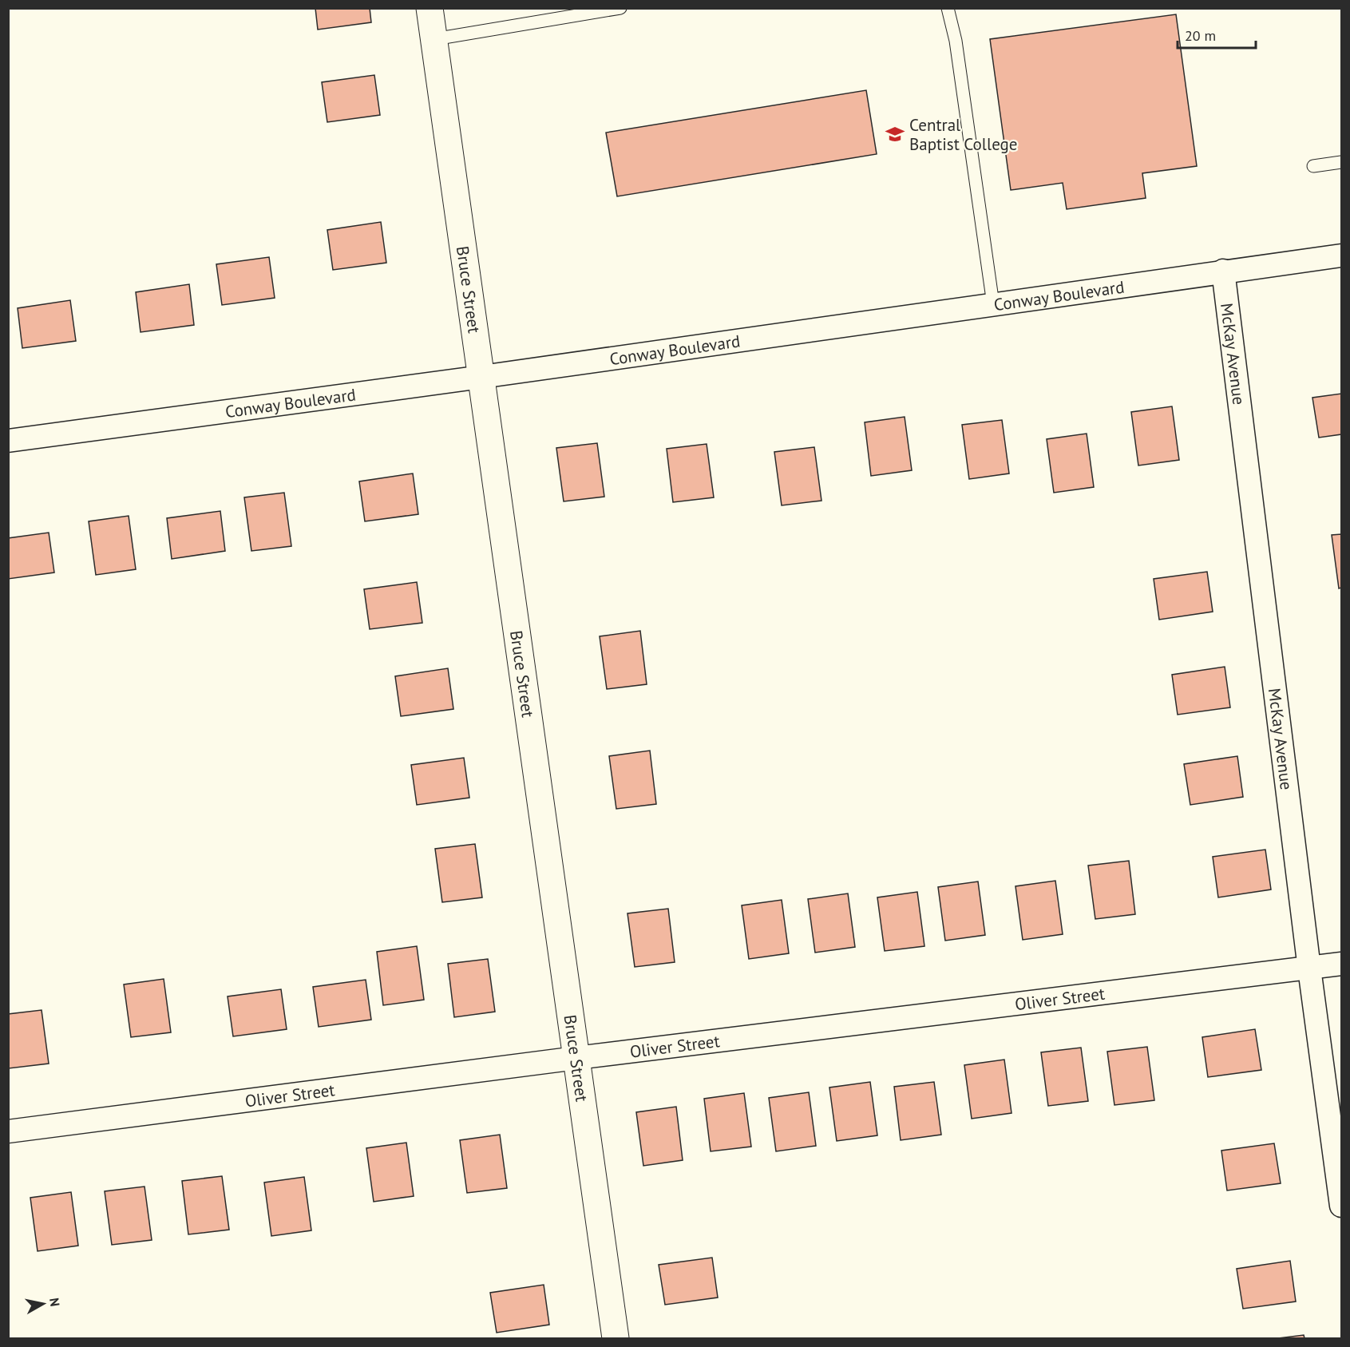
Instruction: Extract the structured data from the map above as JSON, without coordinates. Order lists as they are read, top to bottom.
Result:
{
  "streets": {
    "street": [
      "Bruce Street",
      "Conway Boulevard",
      "McKay Avenue",
      "Oliver Street"
    ]
  },
  "crossings": [
    ["Bruce Street", "Conway Boulevard"],
    ["Bruce Street", "Oliver Street"],
    ["Conway Boulevard", "McKay Avenue"],
    ["McKay Avenue", "Oliver Street"]
  ],
  "places": {
    "school or university": ["Central Baptist College"]
  },
  "scale_bar": "20 m",
  "north": "right"
}
